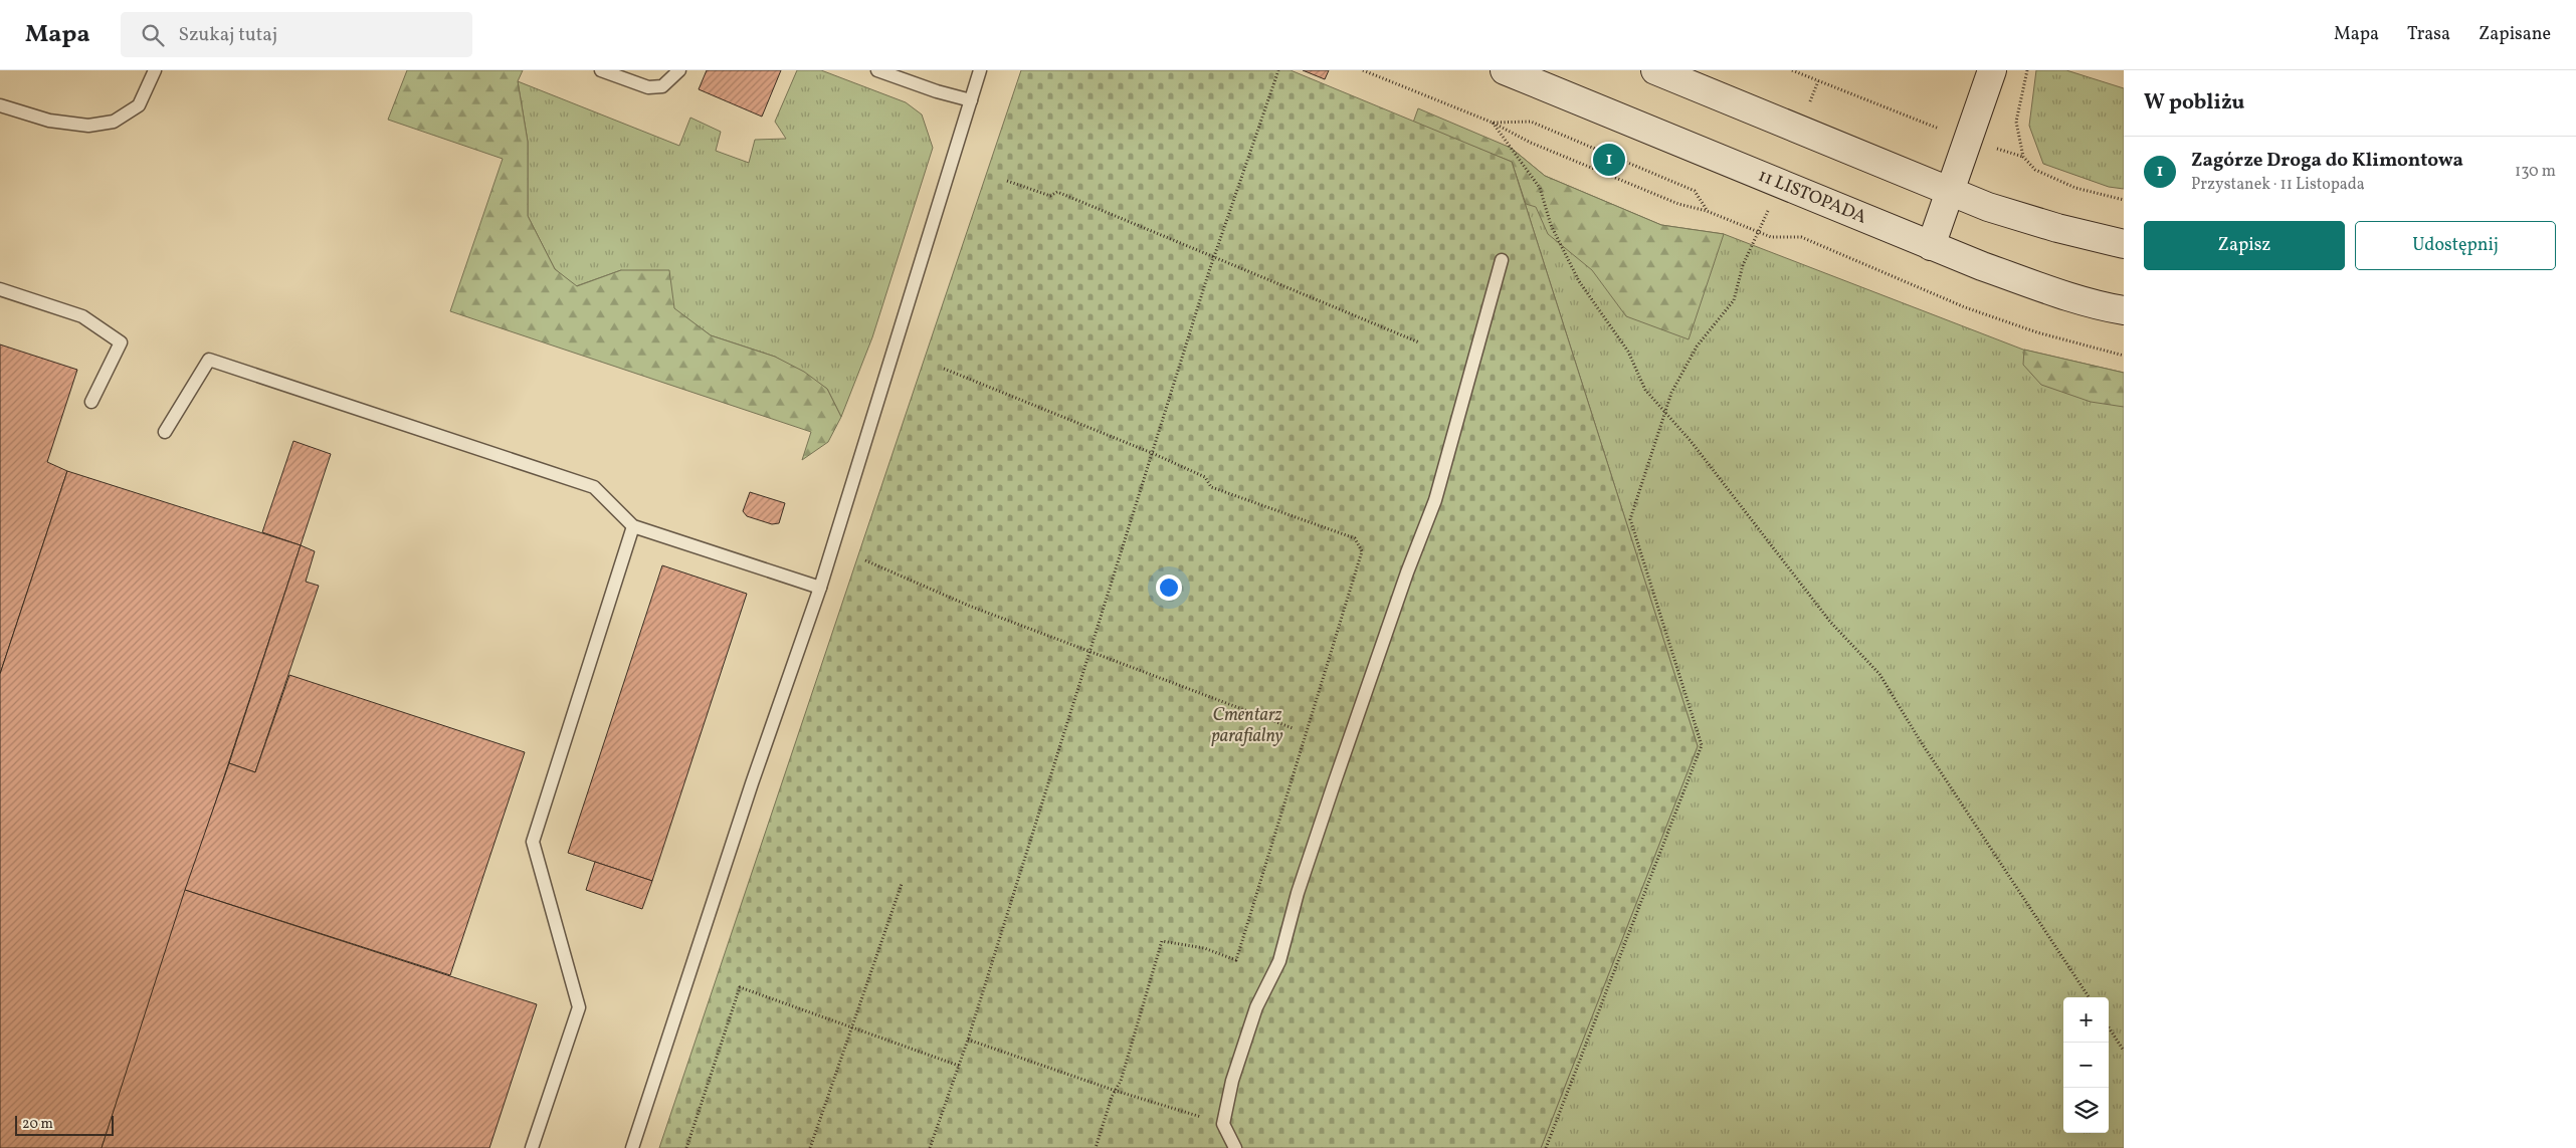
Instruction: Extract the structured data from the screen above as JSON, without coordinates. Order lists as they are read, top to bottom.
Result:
{
  "streets": {
    "main road": ["11 LISTOPADA"]
  },
  "parks": ["Cmentarz parafialny"],
  "scale_bar": "20 m",
  "page": {
    "header": "Mapa",
    "search": "Szukaj tutaj",
    "nav": ["Mapa", "Trasa", "Zapisane"],
    "heading": "W pobliżu",
    "list": [
      {
        "mark": "1",
        "name": "Zagórze Droga do Klimontowa",
        "note": "Przystanek · 11 Listopada",
        "value": "130 m"
      }
    ],
    "pins": "1",
    "buttons": ["Zapisz", "Udostępnij"],
    "map_buttons": ["+", "−"],
    "scale": "20 m"
  }
}
